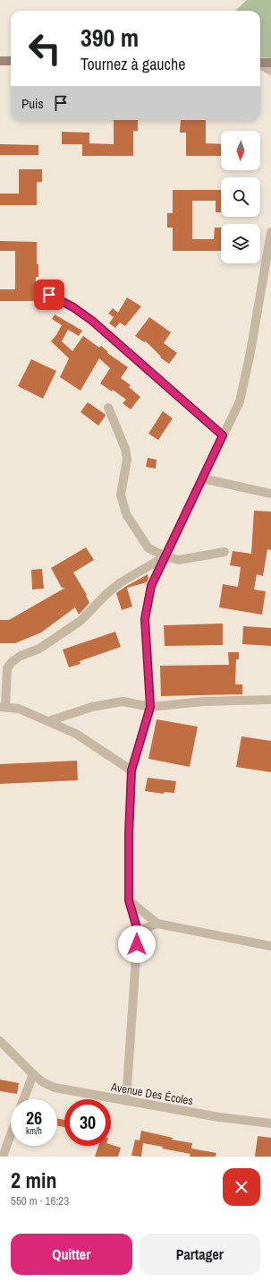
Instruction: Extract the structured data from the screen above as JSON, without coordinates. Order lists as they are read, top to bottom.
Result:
{
  "streets": {
    "street": ["Avenue Des Écoles"]
  },
  "north": "bottom",
  "page": {
    "turn": ["390 m", "Tournez à gauche"],
    "then": "Puis",
    "speed": "26 km/h",
    "limit": "30",
    "heading": ["2 min", "550 m · 16:23"],
    "buttons": ["Quitter", "Partager"]
  }
}
